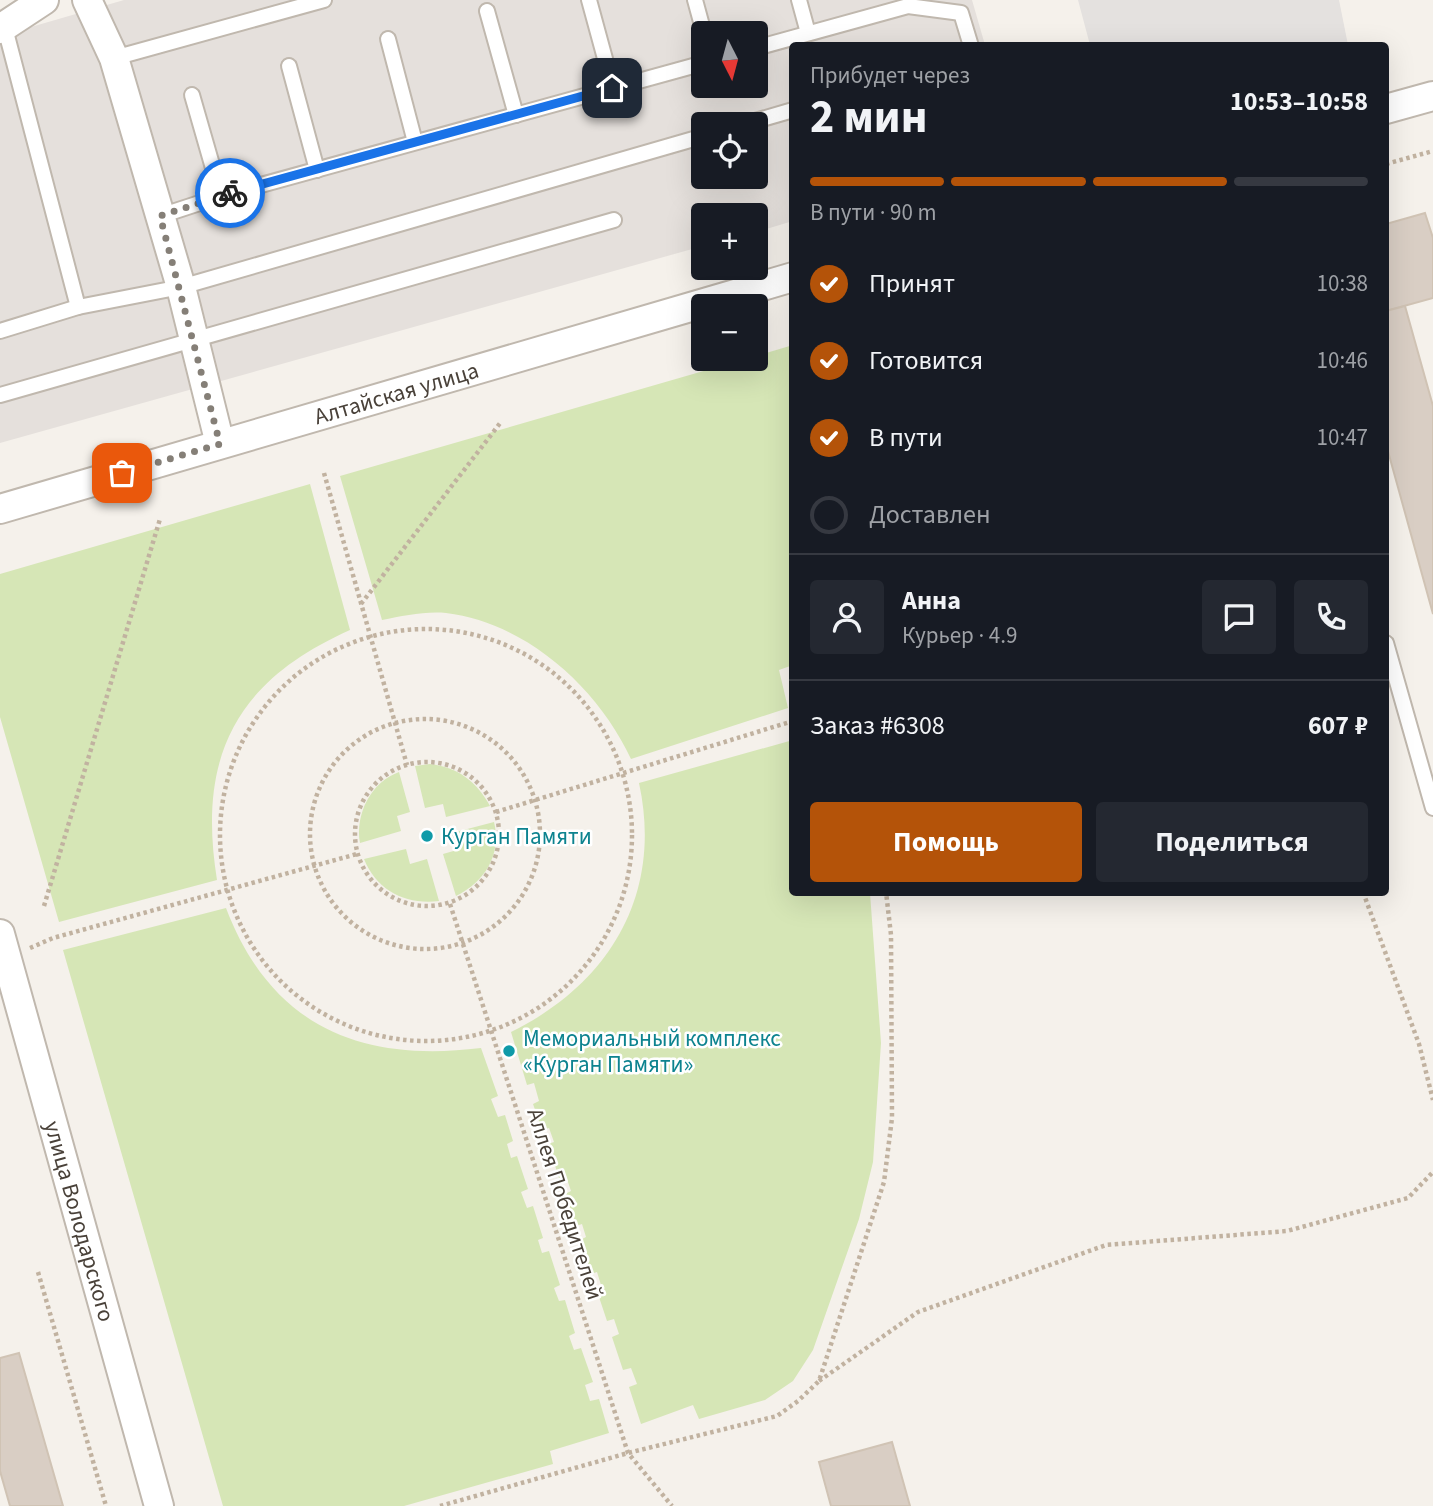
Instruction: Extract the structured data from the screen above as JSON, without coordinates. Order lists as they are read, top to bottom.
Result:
{
  "streets": {
    "street": ["Алтайская улица", "улица Володарского"],
    "path": ["Аллея Победителей"]
  },
  "places": ["Курган Памяти", "Мемориальный комплекс «Курган Памяти»"],
  "north": "bottom",
  "page": {
    "map_buttons": ["+", "−"],
    "heading": ["2 мин", "Прибудет через", "10:53–10:58"],
    "panel": [
      "Анна",
      "Курьер · 4.9",
      "Заказ #6308",
      "607 ₽"
    ],
    "bar": "В пути · 90 m",
    "list": [
      ["Принят", "10:38"],
      ["Готовится", "10:46"],
      ["В пути", "10:47"],
      "Доставлен"
    ],
    "buttons": ["Помощь", "Поделиться"]
  }
}
